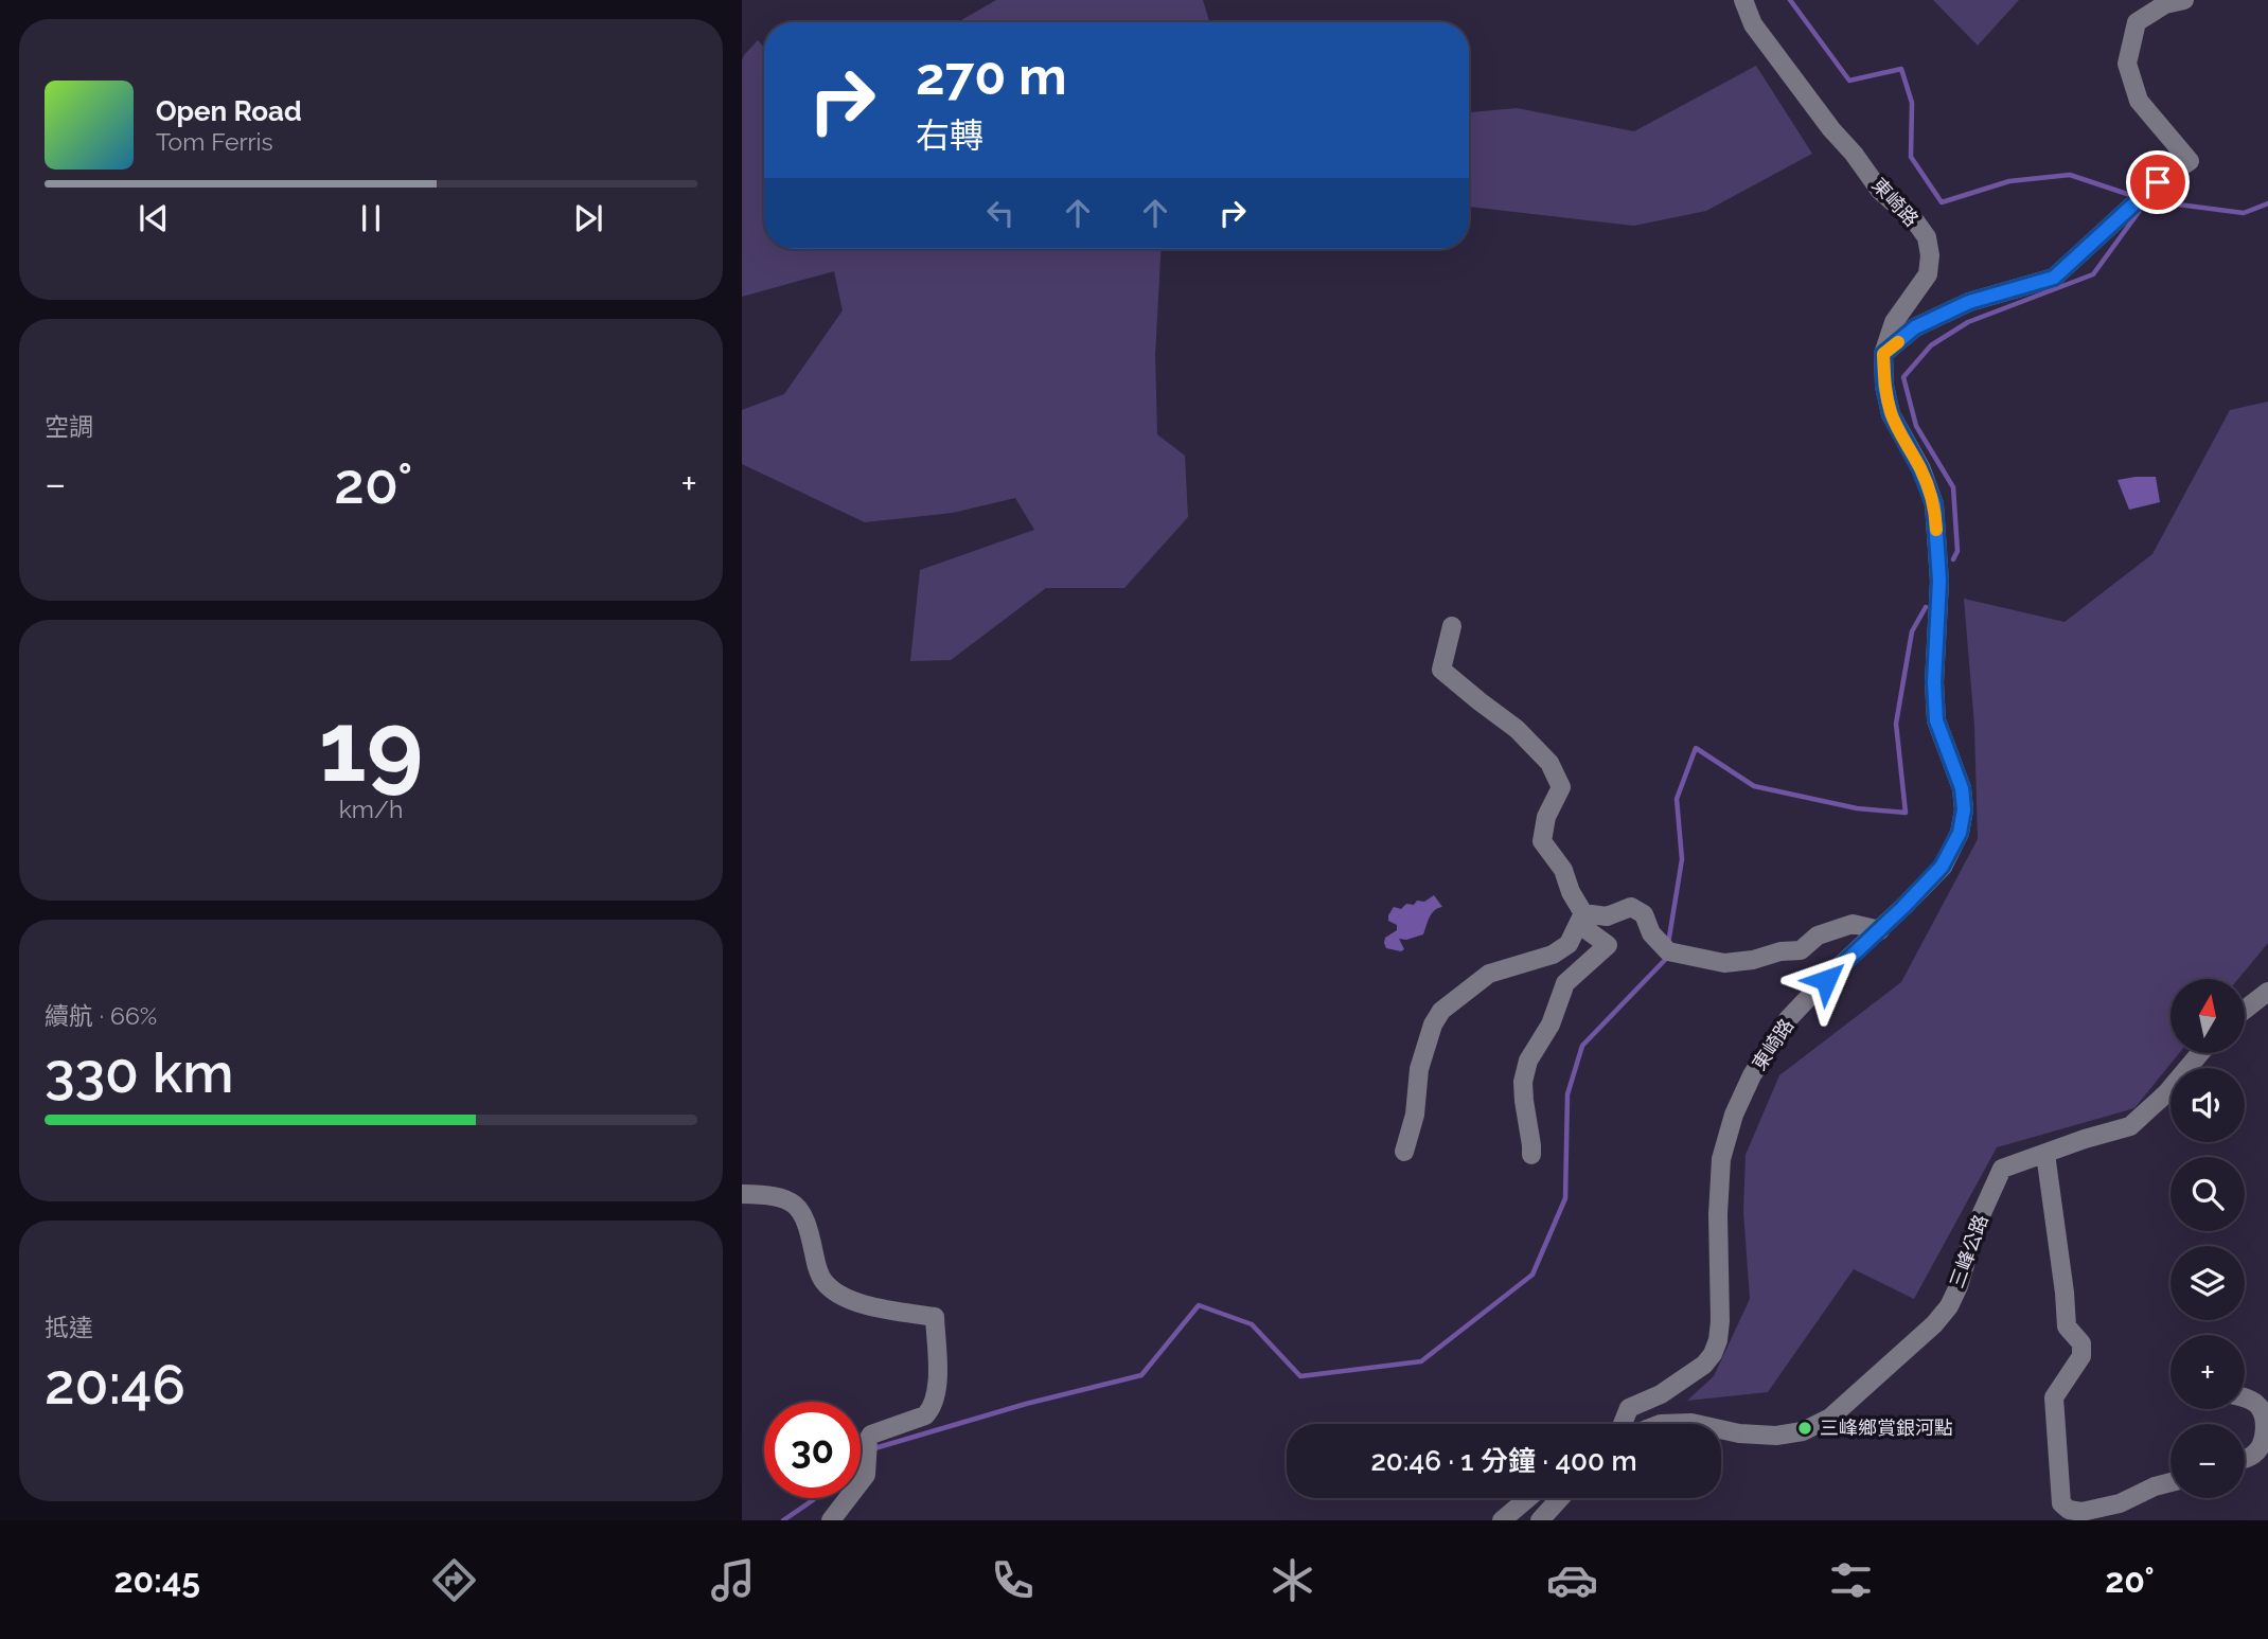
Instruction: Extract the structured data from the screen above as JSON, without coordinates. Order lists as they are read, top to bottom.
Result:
{
  "streets": {
    "street": ["東崎路", "三峰公路"]
  },
  "places": ["三峰鄉賞銀河點"],
  "north": "top",
  "page": {
    "turn": ["270 m", "右轉"],
    "song": ["Open Road", "Tom Ferris"],
    "tile": [
      "空調",
      ["19", "km/h"],
      ["續航 · 66%", "330 km"],
      ["抵達", "20:46"]
    ],
    "heat": ["−", "20°", "+"],
    "map_buttons": ["+", "−"],
    "limit": "30",
    "trip": "20:46 · 1 分鐘 · 400 m",
    "tabs": ["20:45", "20°"]
  }
}
